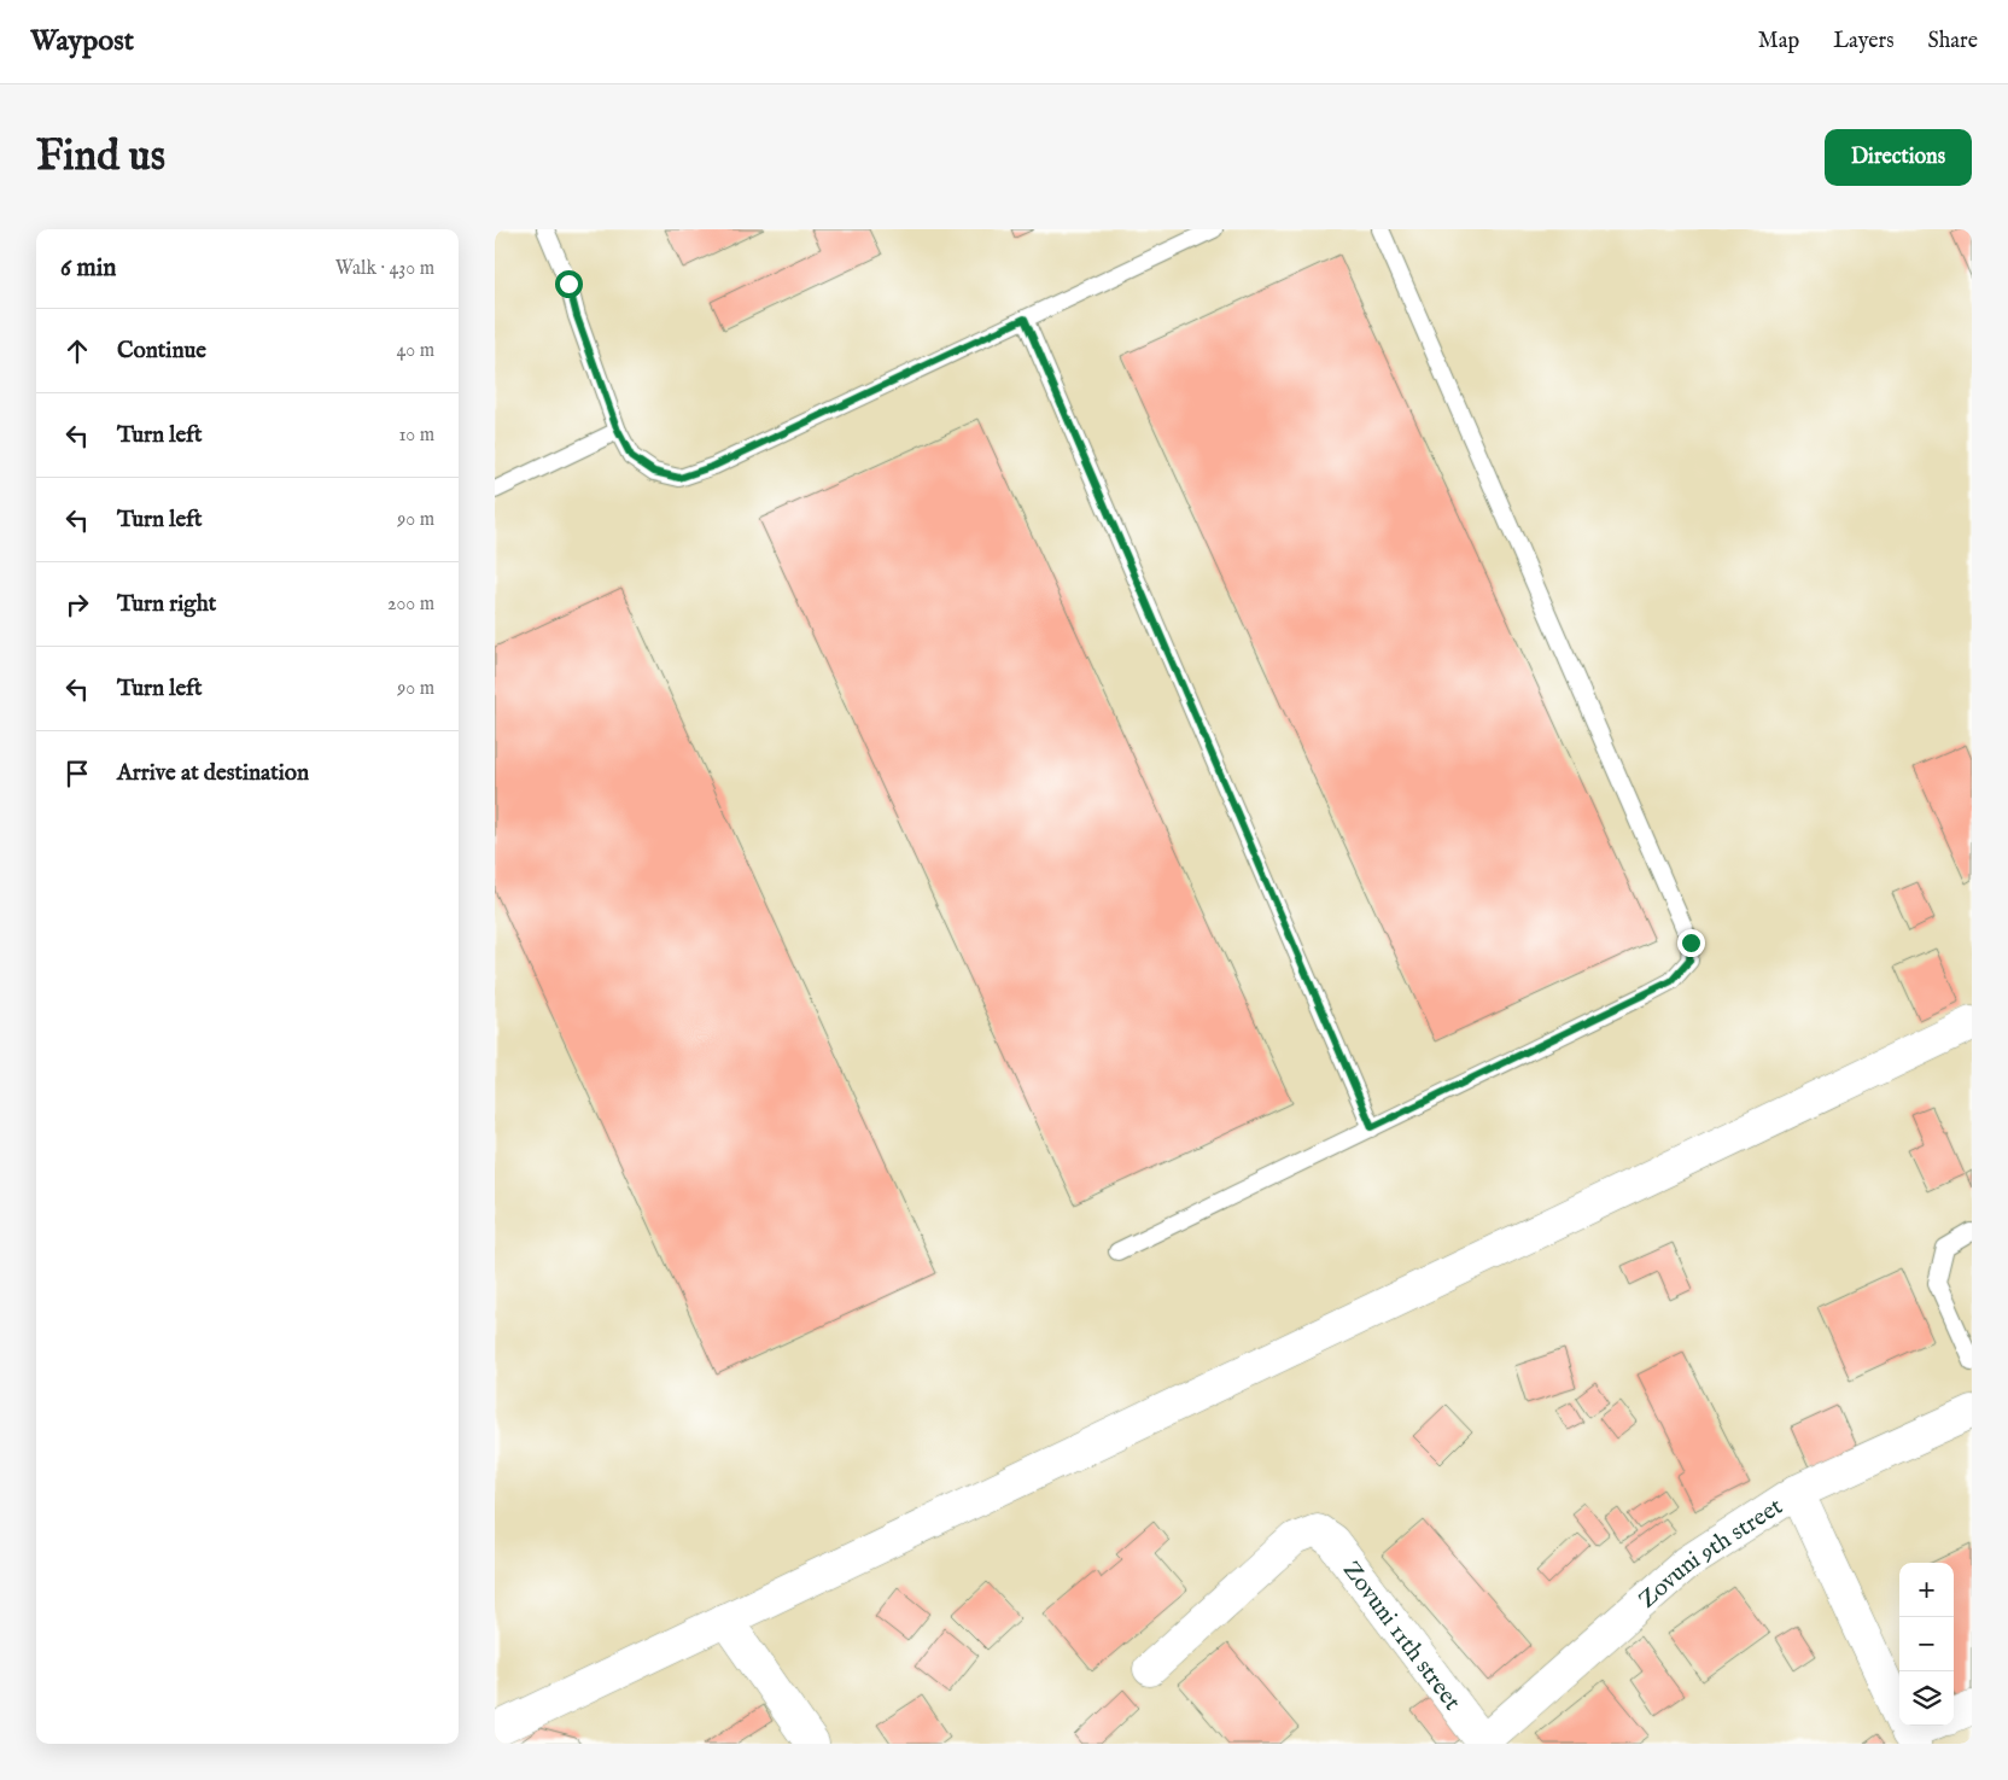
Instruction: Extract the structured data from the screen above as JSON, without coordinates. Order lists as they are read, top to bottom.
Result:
{
  "streets": {
    "street": ["Zovuni 9th street", "Zovuni 11th street"]
  },
  "crossings": [
    ["Zovuni 9th street", "Zovuni 11th street"]
  ],
  "page": {
    "header": "Waypost",
    "nav": ["Map", "Layers", "Share"],
    "buttons": "Directions",
    "title": "Find us",
    "heading": ["6 min", "Walk · 430 m"],
    "list": [
      ["Continue", "40 m"],
      ["Turn left", "10 m"],
      ["Turn left", "90 m"],
      ["Turn right", "200 m"],
      ["Turn left", "90 m"],
      "Arrive at destination"
    ],
    "map_buttons": ["+", "−"]
  }
}
